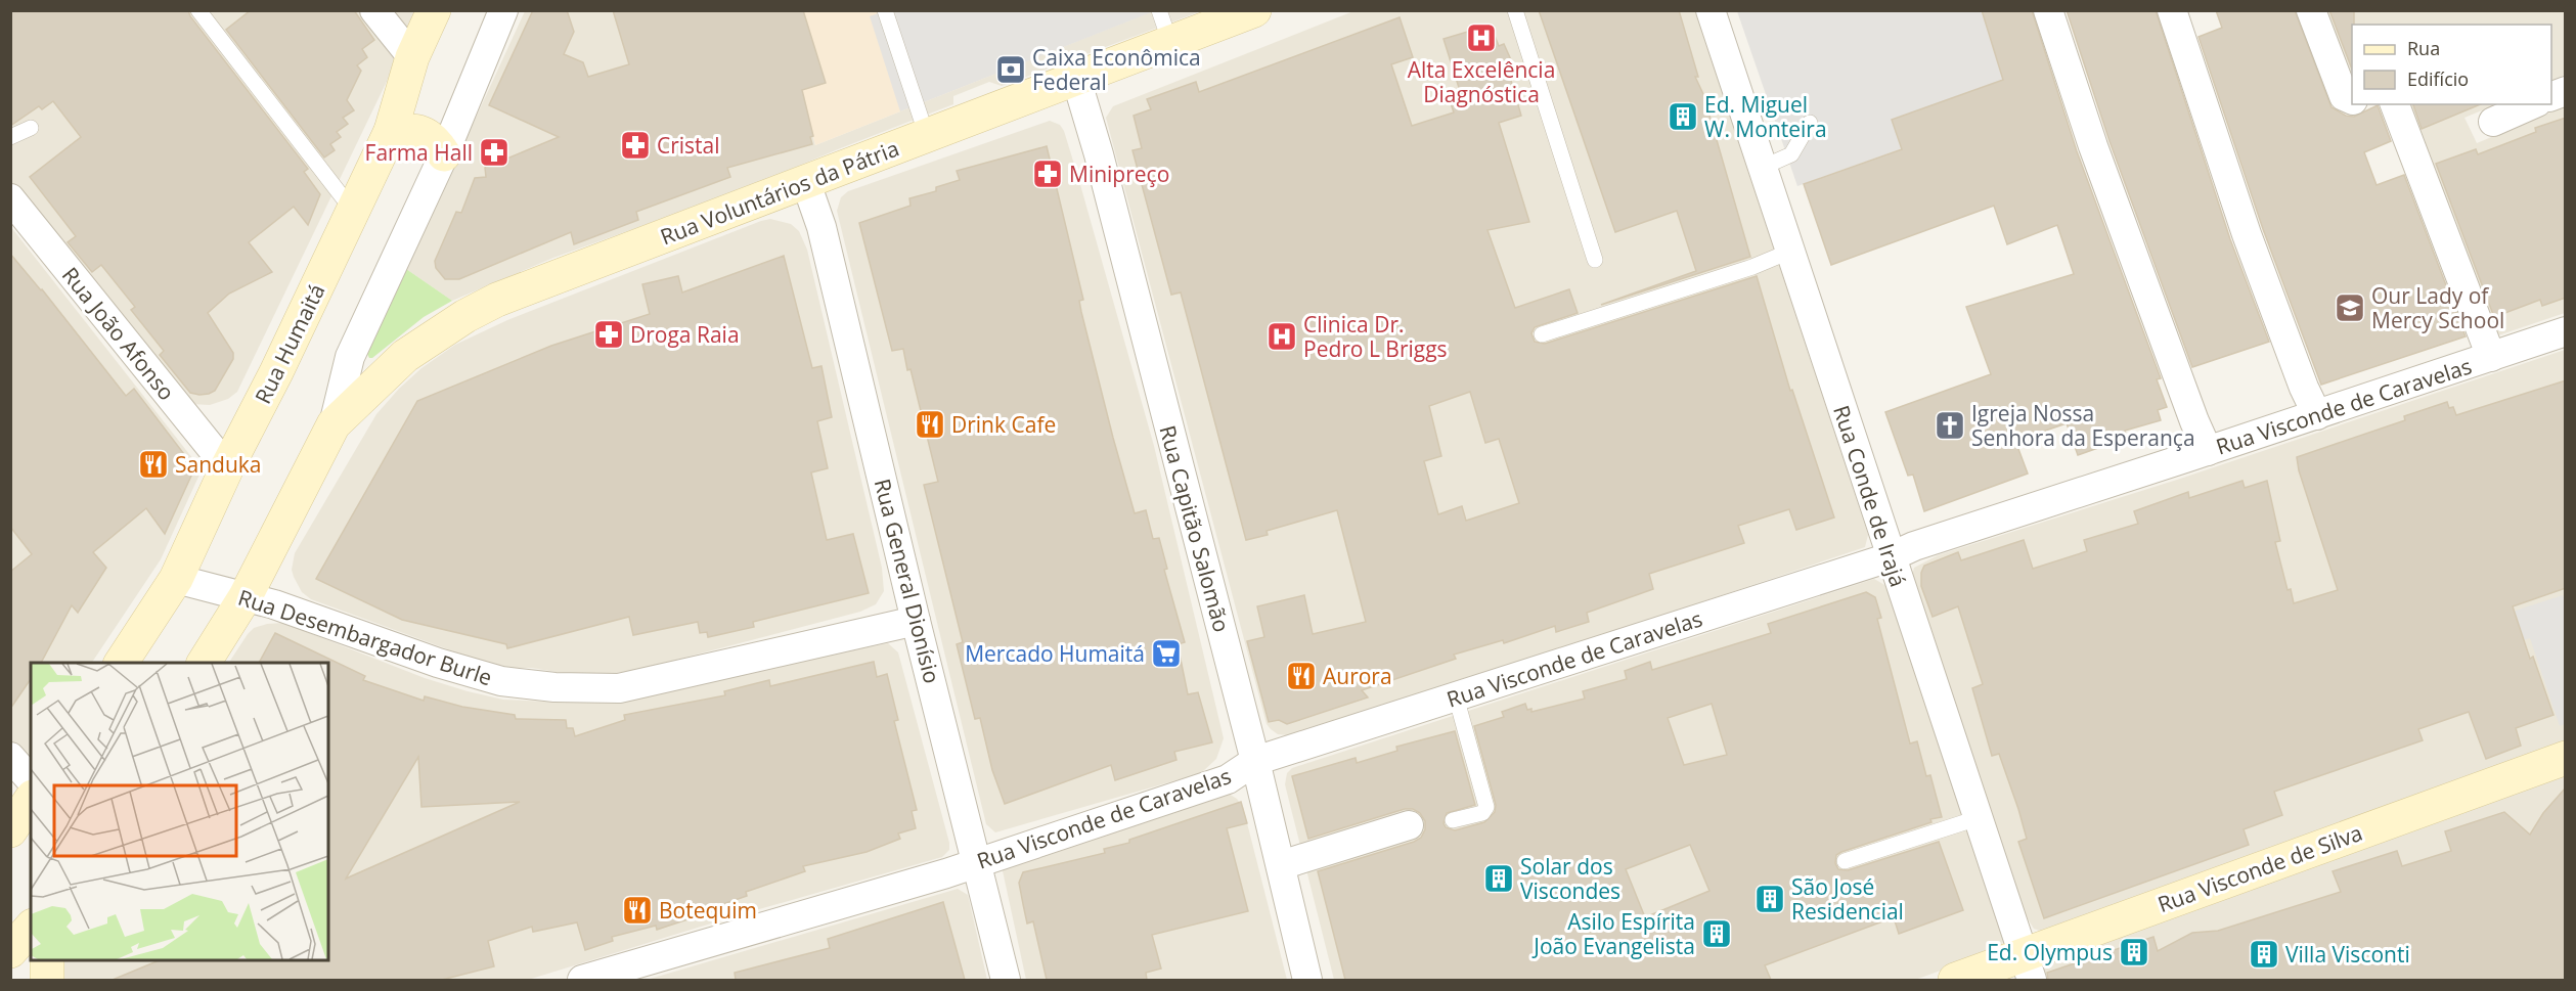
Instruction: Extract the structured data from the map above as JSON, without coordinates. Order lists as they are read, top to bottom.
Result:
{
  "streets": {
    "main road": ["Rua Voluntários da Pátria", "Rua Humaitá", "Rua Visconde de Silva"],
    "street": [
      "Rua João Afonso",
      "Rua Visconde de Caravelas",
      "Rua Conde de Irajá",
      "Rua Capitão Salomão",
      "Rua General Dionísio",
      "Rua Desembargador Burle"
    ]
  },
  "crossings": [
    ["Rua Voluntários da Pátria", "Rua Capitão Salomão"],
    ["Rua Voluntários da Pátria", "Rua General Dionísio"],
    ["Rua João Afonso", "Rua Humaitá"],
    ["Rua Humaitá", "Rua Desembargador Burle"],
    ["Rua Visconde de Caravelas", "Rua Conde de Irajá"],
    ["Rua Visconde de Caravelas", "Rua Capitão Salomão"],
    ["Rua Visconde de Caravelas", "Rua General Dionísio"],
    ["Rua Conde de Irajá", "Rua Visconde de Silva"],
    ["Rua General Dionísio", "Rua Desembargador Burle"]
  ],
  "places": {
    "hospital": ["Alta Excelência Diagnóstica", "Clinica Dr. Pedro L Briggs"],
    "bank": ["Caixa Econômica Federal"],
    "building": [
      "Ed. Miguel W. Monteira",
      "Solar dos Viscondes",
      "São José Residencial",
      "Asilo Espírita João Evangelista",
      "Ed. Olympus",
      "Villa Visconti"
    ],
    "pharmacy": [
      "Cristal",
      "Farma Hall",
      "Minipreço",
      "Droga Raia"
    ],
    "school or university": ["Our Lady of Mercy School"],
    "restaurant": [
      "Drink Cafe",
      "Sanduka",
      "Aurora",
      "Botequim"
    ],
    "church": ["Igreja Nossa Senhora da Esperança"],
    "supermarket": ["Mercado Humaitá"]
  },
  "legend": ["Rua", "Edifício"]
}
